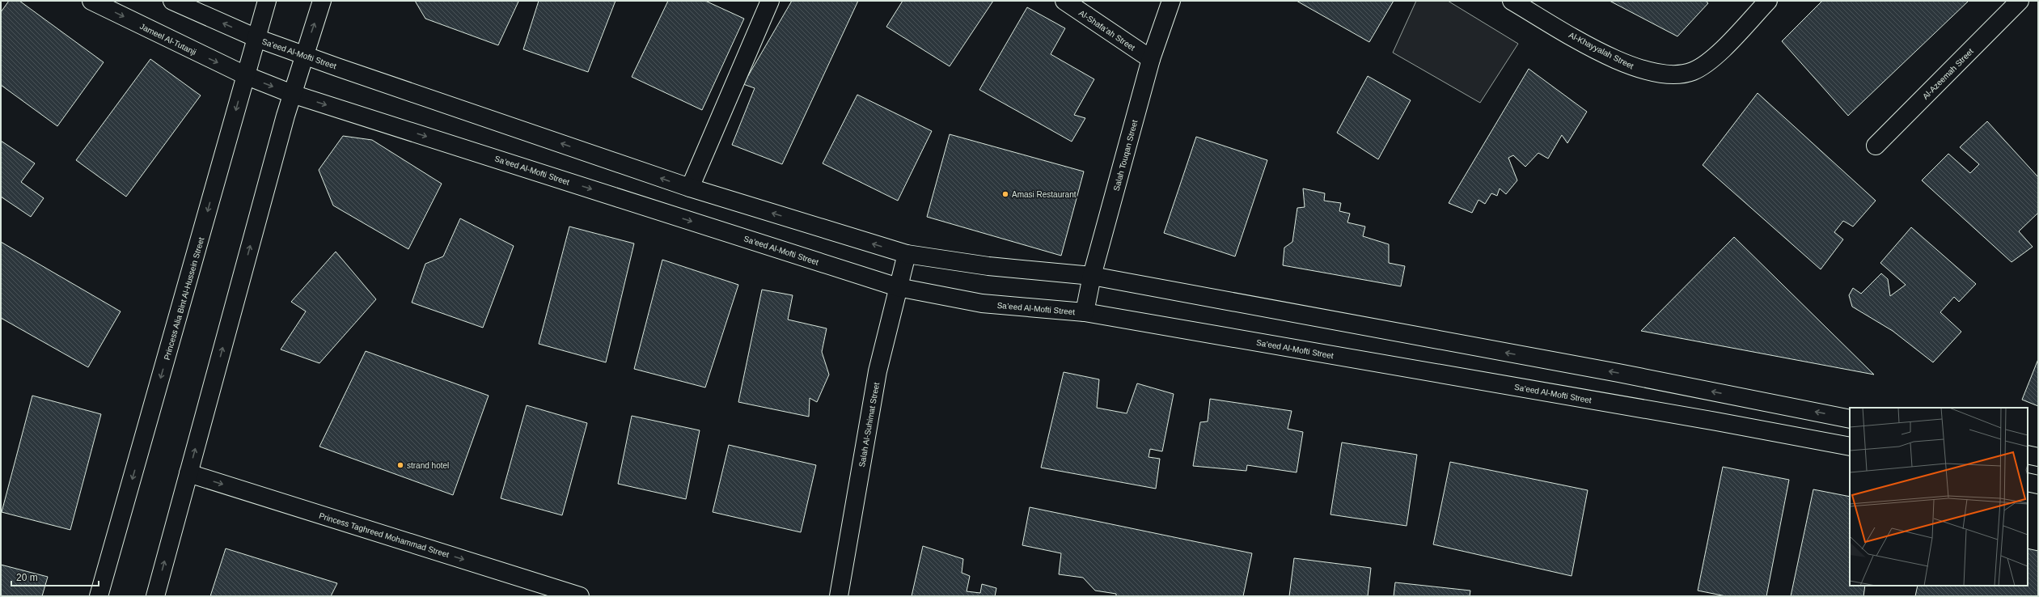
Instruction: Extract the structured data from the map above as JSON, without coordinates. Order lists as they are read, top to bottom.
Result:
{
  "streets": {
    "street": [
      "Al-Shafa‘ah Street",
      "Jameel Al-Tutanji",
      "Al-Khayyalah Street",
      "Sa’eed Al-Mofti Street",
      "Al-Azeemah Street",
      "Salah Touqan Street",
      "Princess Alia Bint Al-Hussein Street",
      "Salah Al-Suhimat Street",
      "Princess Taghreed Mohammad Street"
    ]
  },
  "crossings": [
    ["Al-Shafa‘ah Street", "Salah Touqan Street"],
    ["Jameel Al-Tutanji", "Sa’eed Al-Mofti Street"],
    ["Jameel Al-Tutanji", "Princess Alia Bint Al-Hussein Street"],
    ["Sa’eed Al-Mofti Street", "Salah Touqan Street"],
    ["Sa’eed Al-Mofti Street", "Princess Alia Bint Al-Hussein Street"],
    ["Sa’eed Al-Mofti Street", "Salah Al-Suhimat Street"]
  ],
  "one_way": ["Princess Taghreed Mohammad Street"],
  "places": ["Amasi Restaurant", "strand hotel"],
  "scale_bar": "20 m"
}
